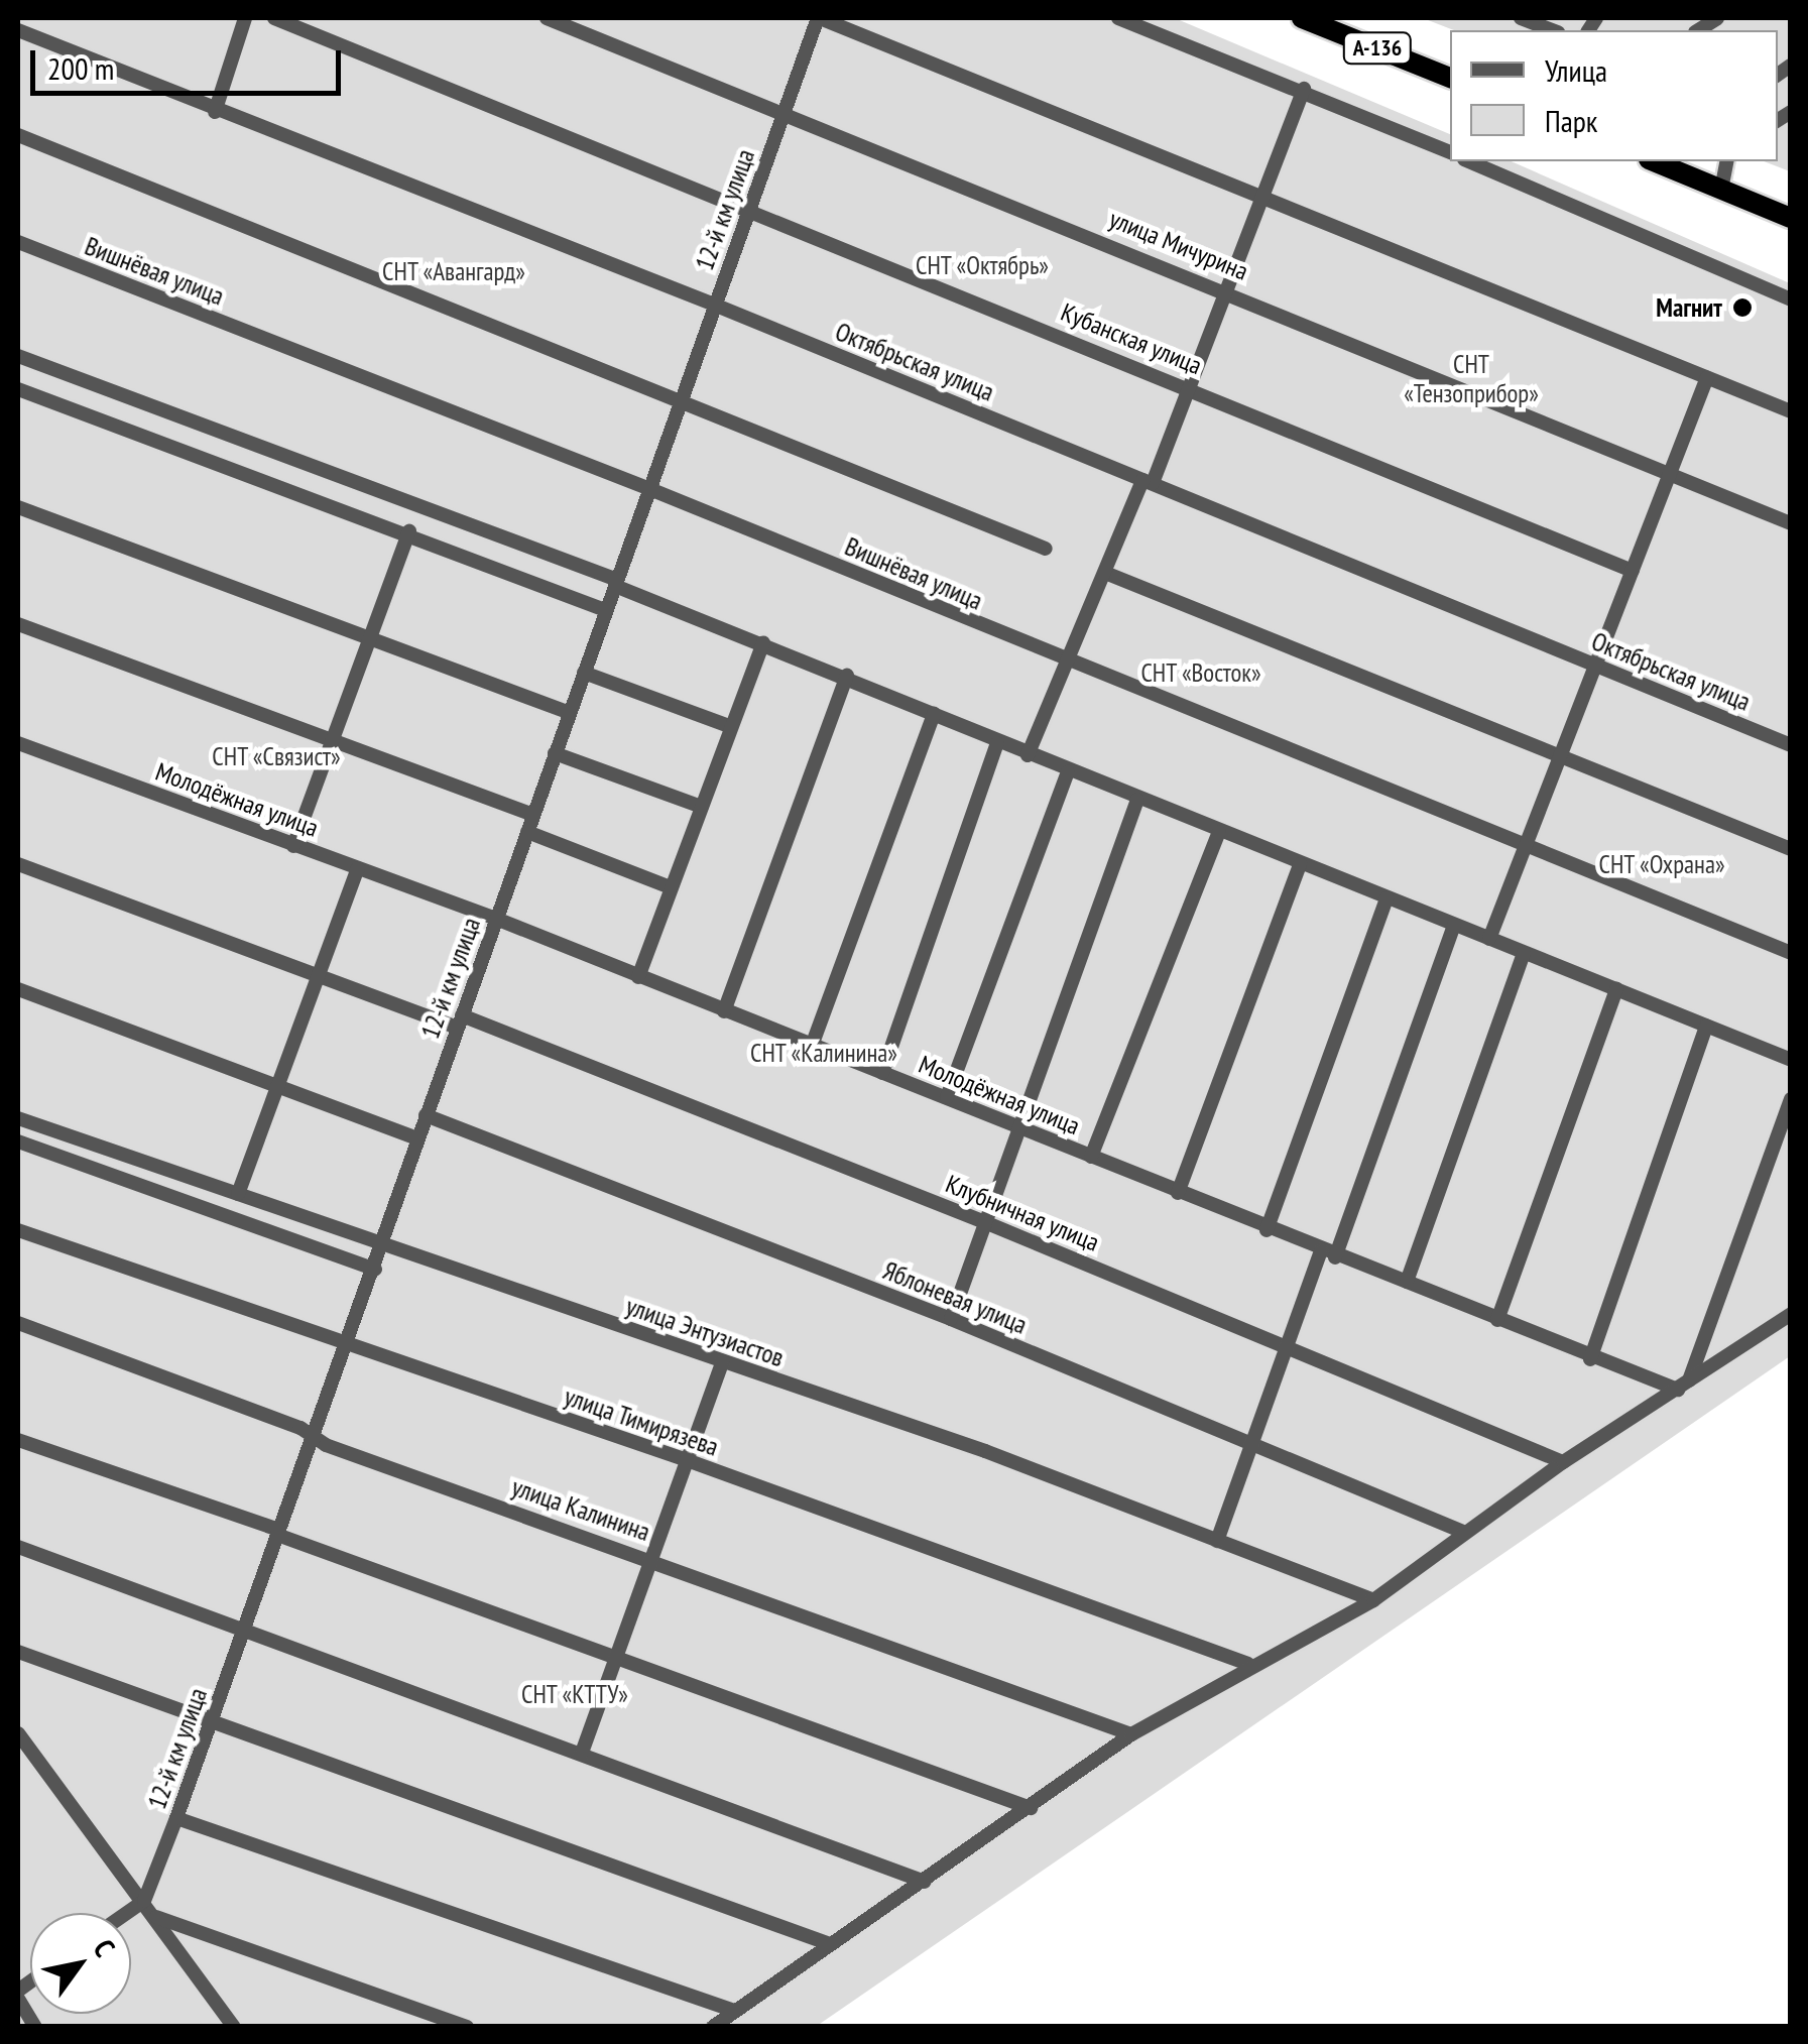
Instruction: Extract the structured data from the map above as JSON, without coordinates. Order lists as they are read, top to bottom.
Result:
{
  "streets": {
    "highway": ["А-136"],
    "street": [
      "12-й км улица",
      "улица Мичурина",
      "Вишнёвая улица",
      "Кубанская улица",
      "Октябрьская улица",
      "Молодёжная улица",
      "Клубничная улица",
      "Яблоневая улица",
      "улица Энтузиастов",
      "улица Тимирязева",
      "улица Калинина"
    ]
  },
  "crossings": [
    ["12-й км улица", "улица Мичурина"],
    ["12-й км улица", "Вишнёвая улица"],
    ["12-й км улица", "Кубанская улица"],
    ["12-й км улица", "Октябрьская улица"],
    ["12-й км улица", "Молодёжная улица"],
    ["12-й км улица", "Клубничная улица"],
    ["12-й км улица", "Яблоневая улица"],
    ["12-й км улица", "улица Энтузиастов"],
    ["12-й км улица", "улица Тимирязева"],
    ["12-й км улица", "улица Калинина"]
  ],
  "parks": [
    "СНТ «Октябрь»",
    "СНТ «Авангард»",
    "СНТ «Тензоприбор»",
    "СНТ «Восток»",
    "СНТ «Связист»",
    "СНТ «Охрана»",
    "СНТ «Калинина»",
    "СНТ «КТТУ»"
  ],
  "places": ["Магнит"],
  "legend": ["Улица", "Парк"],
  "scale_bar": "200 m",
  "north": "top right"
}
